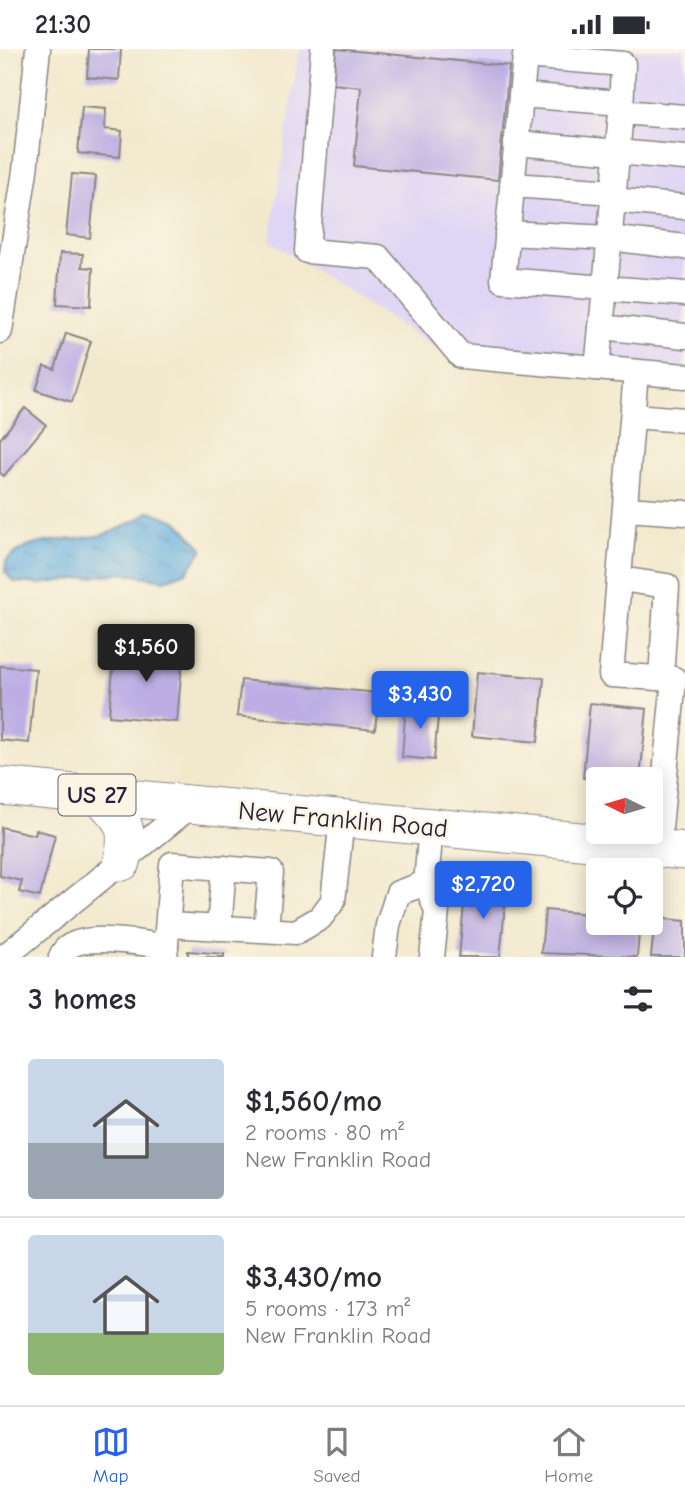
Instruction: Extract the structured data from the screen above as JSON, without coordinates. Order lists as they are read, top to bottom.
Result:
{
  "streets": {
    "highway": ["US 27", "New Franklin Road"]
  },
  "north": "left",
  "page": {
    "status": "21:30",
    "price": ["$1,560", "$3,430", "$2,720"],
    "heading": "3 homes",
    "list": [
      {
        "name": "$1,560/mo",
        "note": "2 rooms · 80 m² · New Franklin Road"
      },
      {
        "name": "$3,430/mo",
        "note": "5 rooms · 173 m² · New Franklin Road"
      }
    ],
    "tabs": ["Map", "Saved", "Home"]
  }
}
